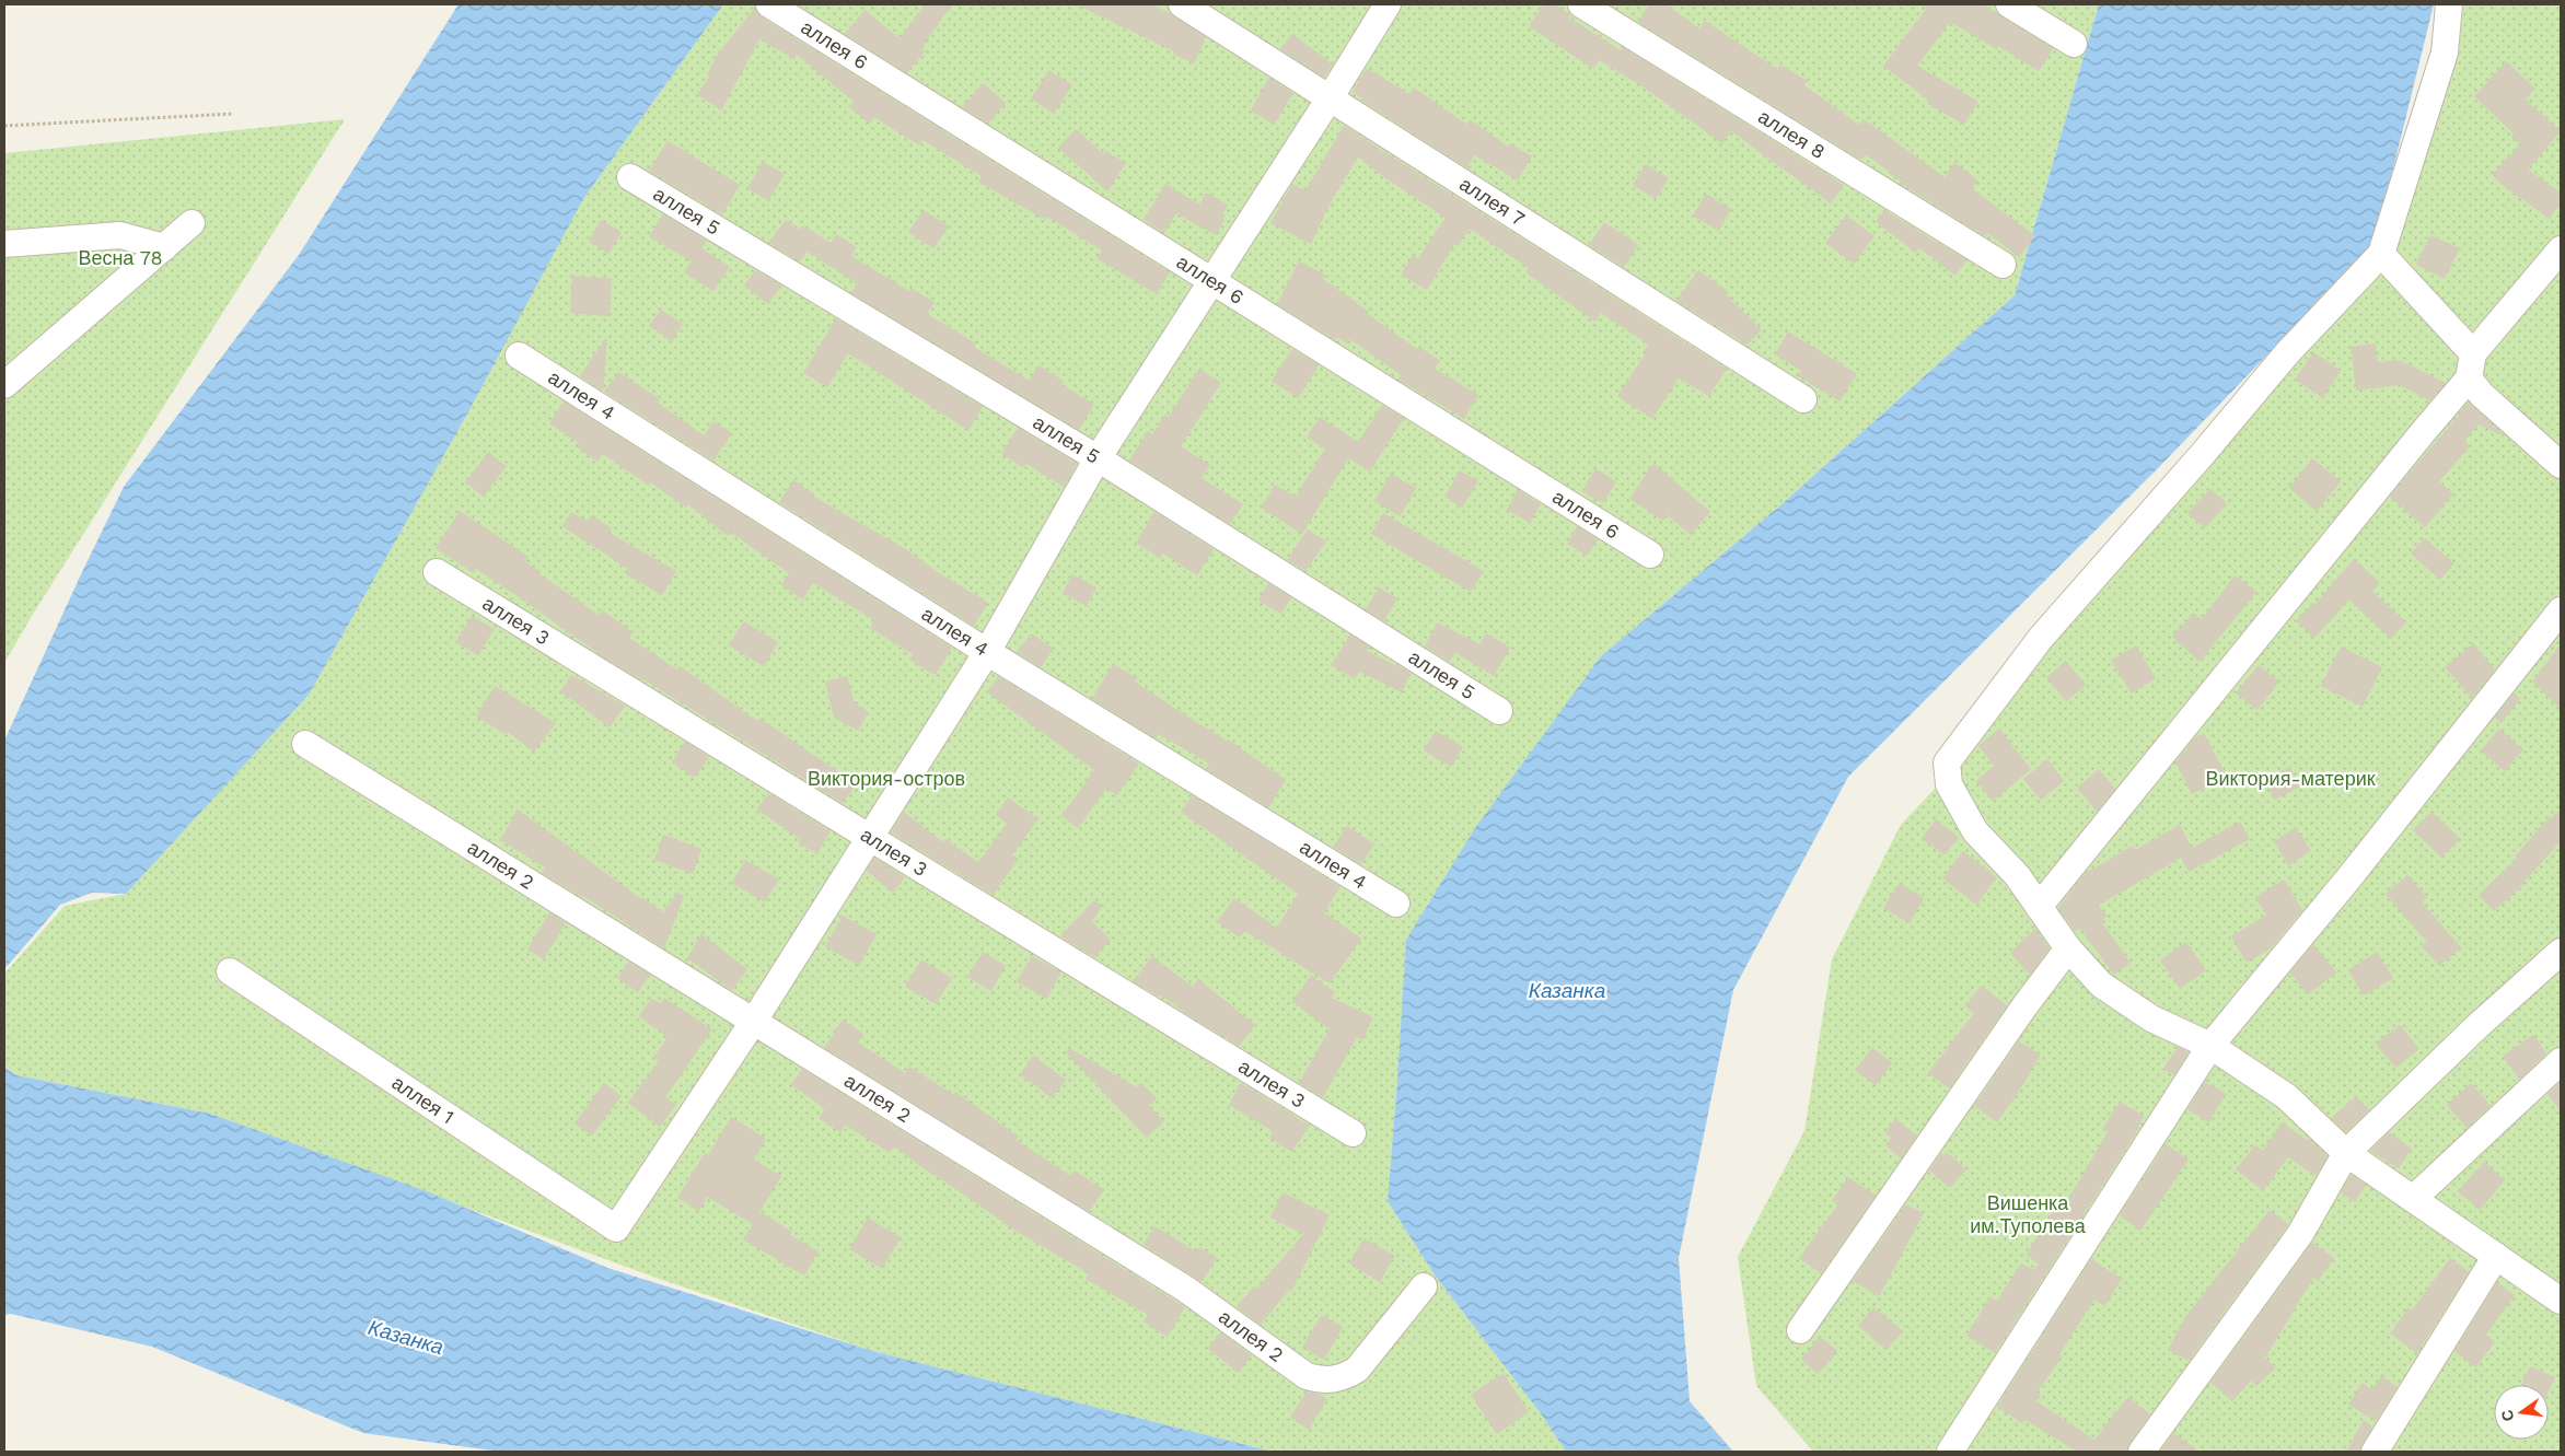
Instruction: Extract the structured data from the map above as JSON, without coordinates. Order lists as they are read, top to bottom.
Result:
{
  "streets": {
    "lane": [
      "аллея 6",
      "аллея 8",
      "аллея 7",
      "аллея 5",
      "аллея 4",
      "аллея 3",
      "аллея 2",
      "аллея 1"
    ]
  },
  "crossings": [
    ["аллея 2", "аллея 1"]
  ],
  "water": ["Казанка"],
  "parks": [
    "Весна 78",
    "Виктория-остров",
    "Виктория-материк",
    "Вишенка им.Туполева"
  ],
  "north": "left"
}
